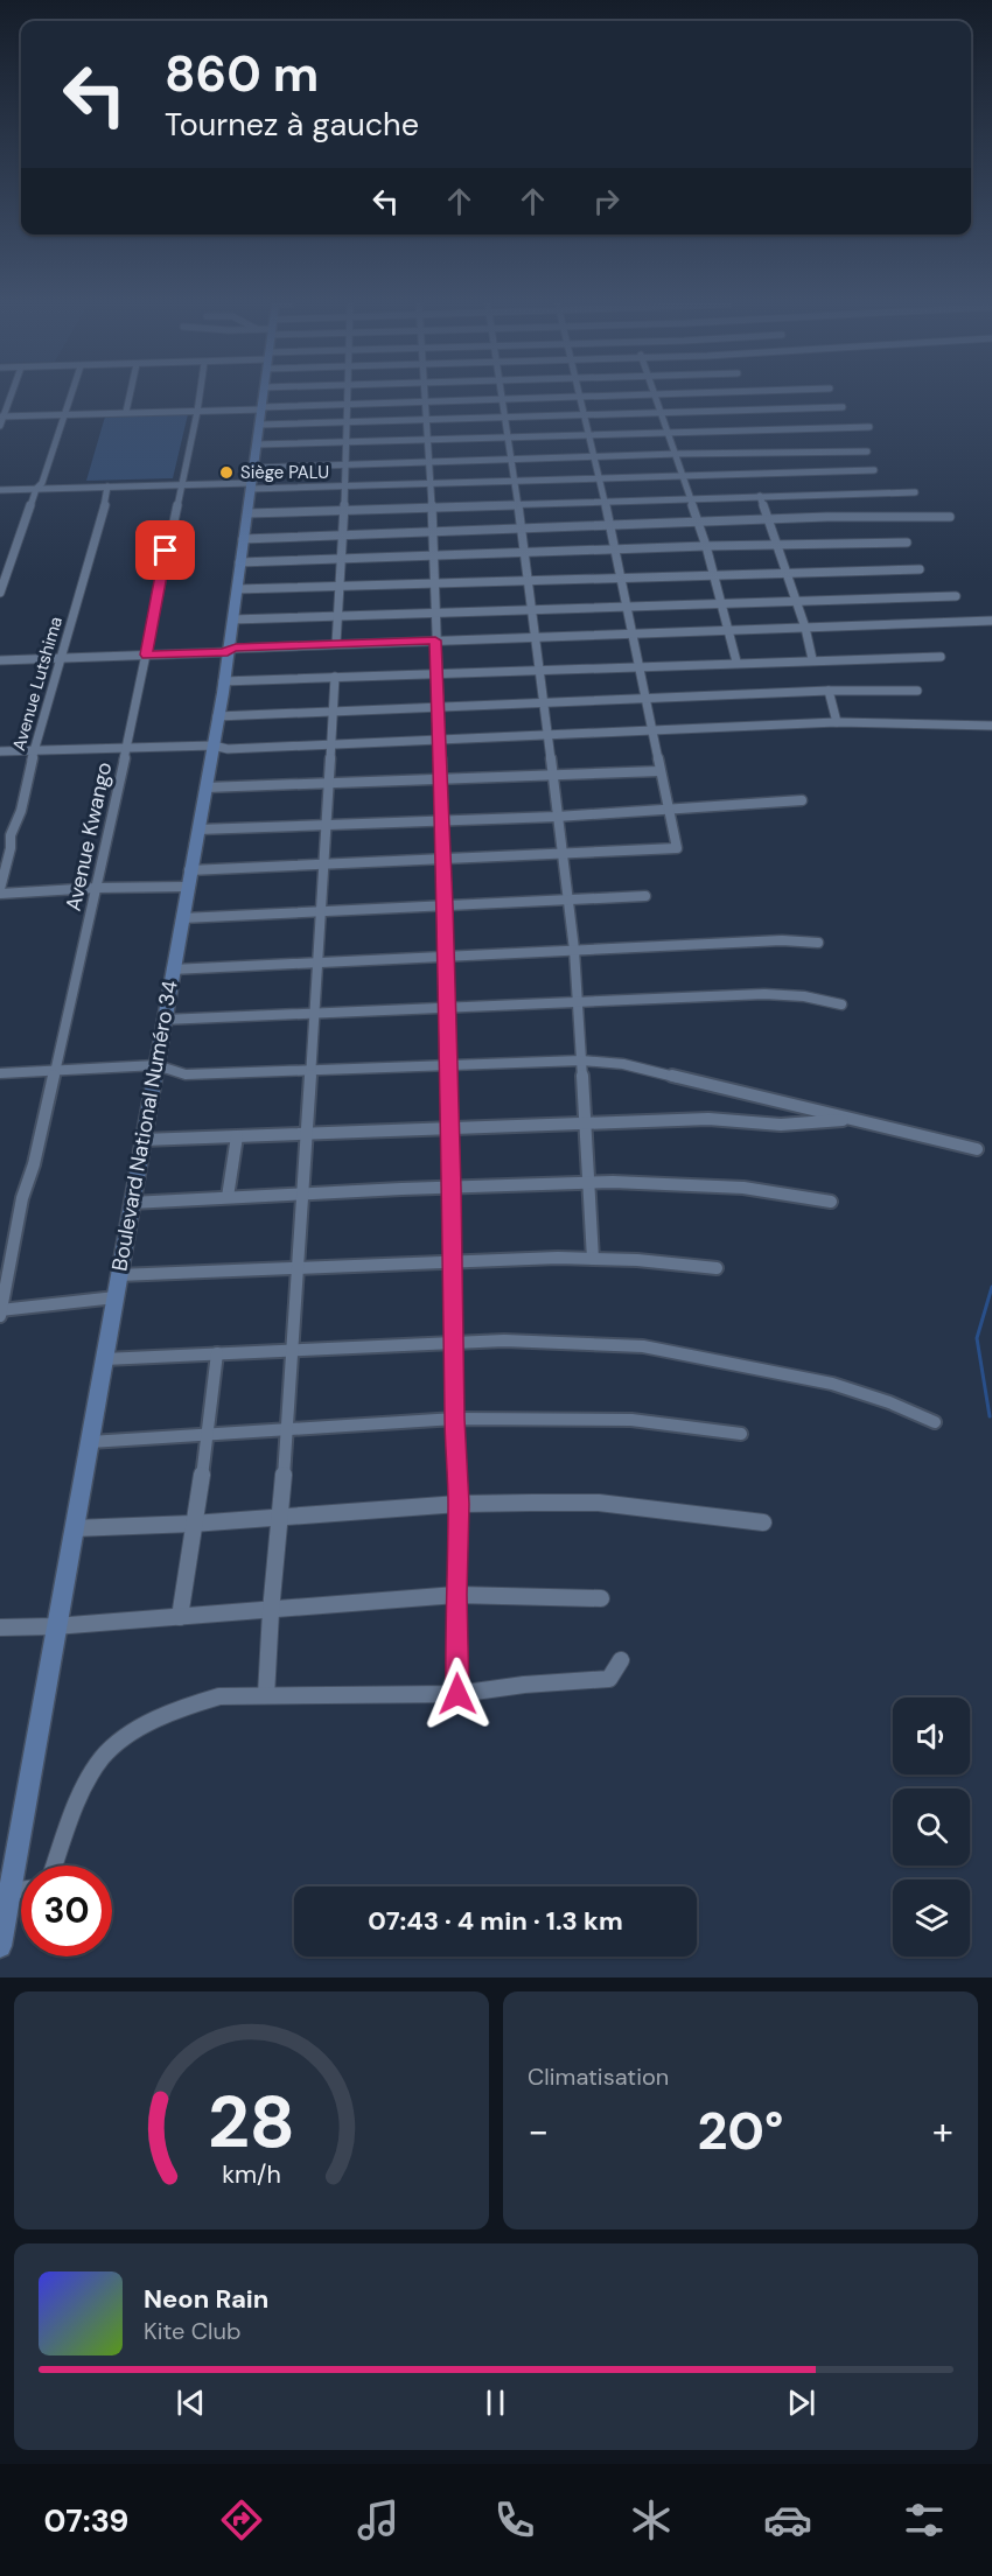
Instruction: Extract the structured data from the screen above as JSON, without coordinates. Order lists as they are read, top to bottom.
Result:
{
  "streets": {
    "main road": ["Boulevard National Numéro 34"],
    "street": ["Avenue Lutshima", "Avenue Kwango"]
  },
  "places": ["Siège PALU"],
  "page": {
    "turn": ["860 m", "Tournez à gauche"],
    "limit": "30",
    "trip": "07:43 · 4 min · 1.3 km",
    "tile": "Climatisation",
    "heat": ["−", "20°", "+"],
    "song": ["Neon Rain", "Kite Club"],
    "tabs": "07:39",
    "gauge": ["28", "km/h"]
  }
}
